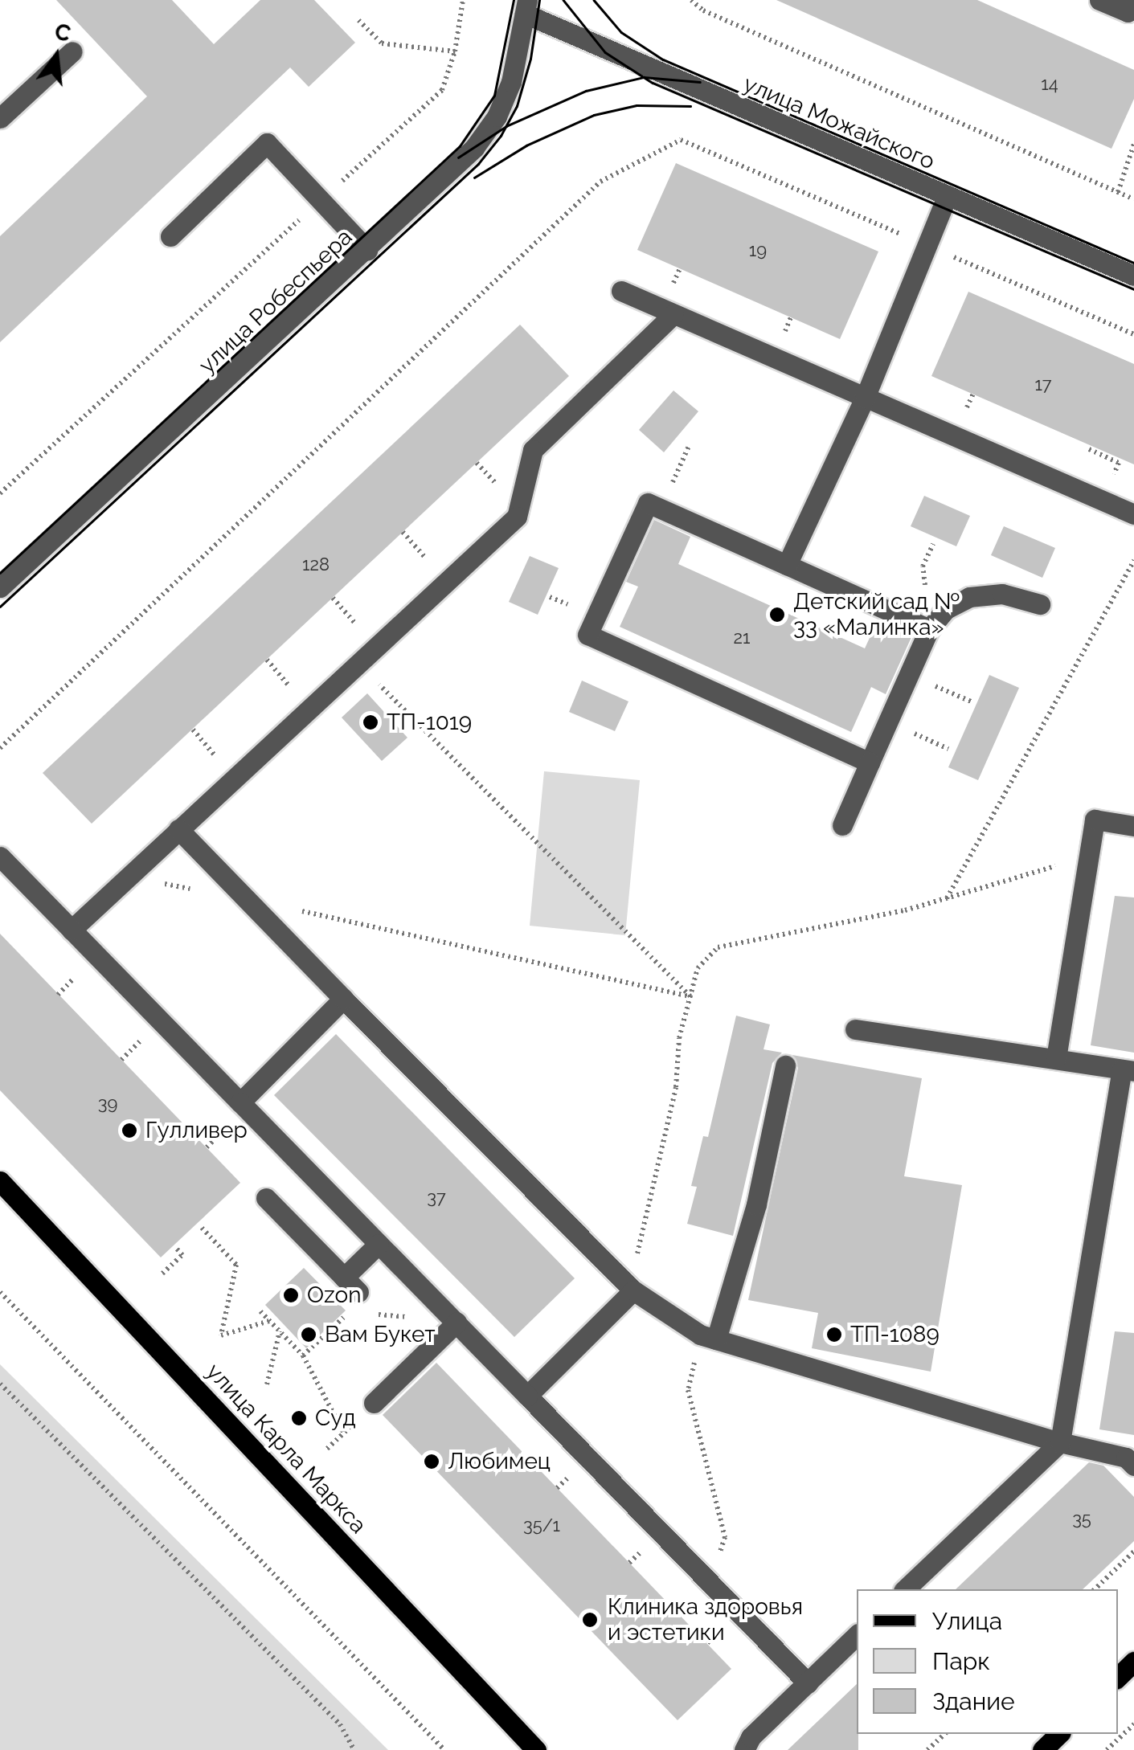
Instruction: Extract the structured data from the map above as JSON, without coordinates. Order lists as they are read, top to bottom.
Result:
{
  "streets": {
    "main road": ["улица Карла Маркса"],
    "street": ["улица Можайского", "улица Робеспьера"]
  },
  "crossings": [
    ["улица Можайского", "улица Робеспьера"]
  ],
  "places": [
    "Детский сад № 33 «Малинка»",
    "ТП-1019",
    "Гулливер",
    "Ozon",
    "Вам Букет",
    "ТП-1089",
    "Суд",
    "Любимец",
    "Клиника здоровья и эстетики"
  ],
  "house_numbers": [
    "14",
    "19",
    "17",
    "128",
    "21",
    "39",
    "37",
    "35",
    "35/1"
  ],
  "legend": ["Улица", "Парк", "Здание"],
  "north": "top"
}
